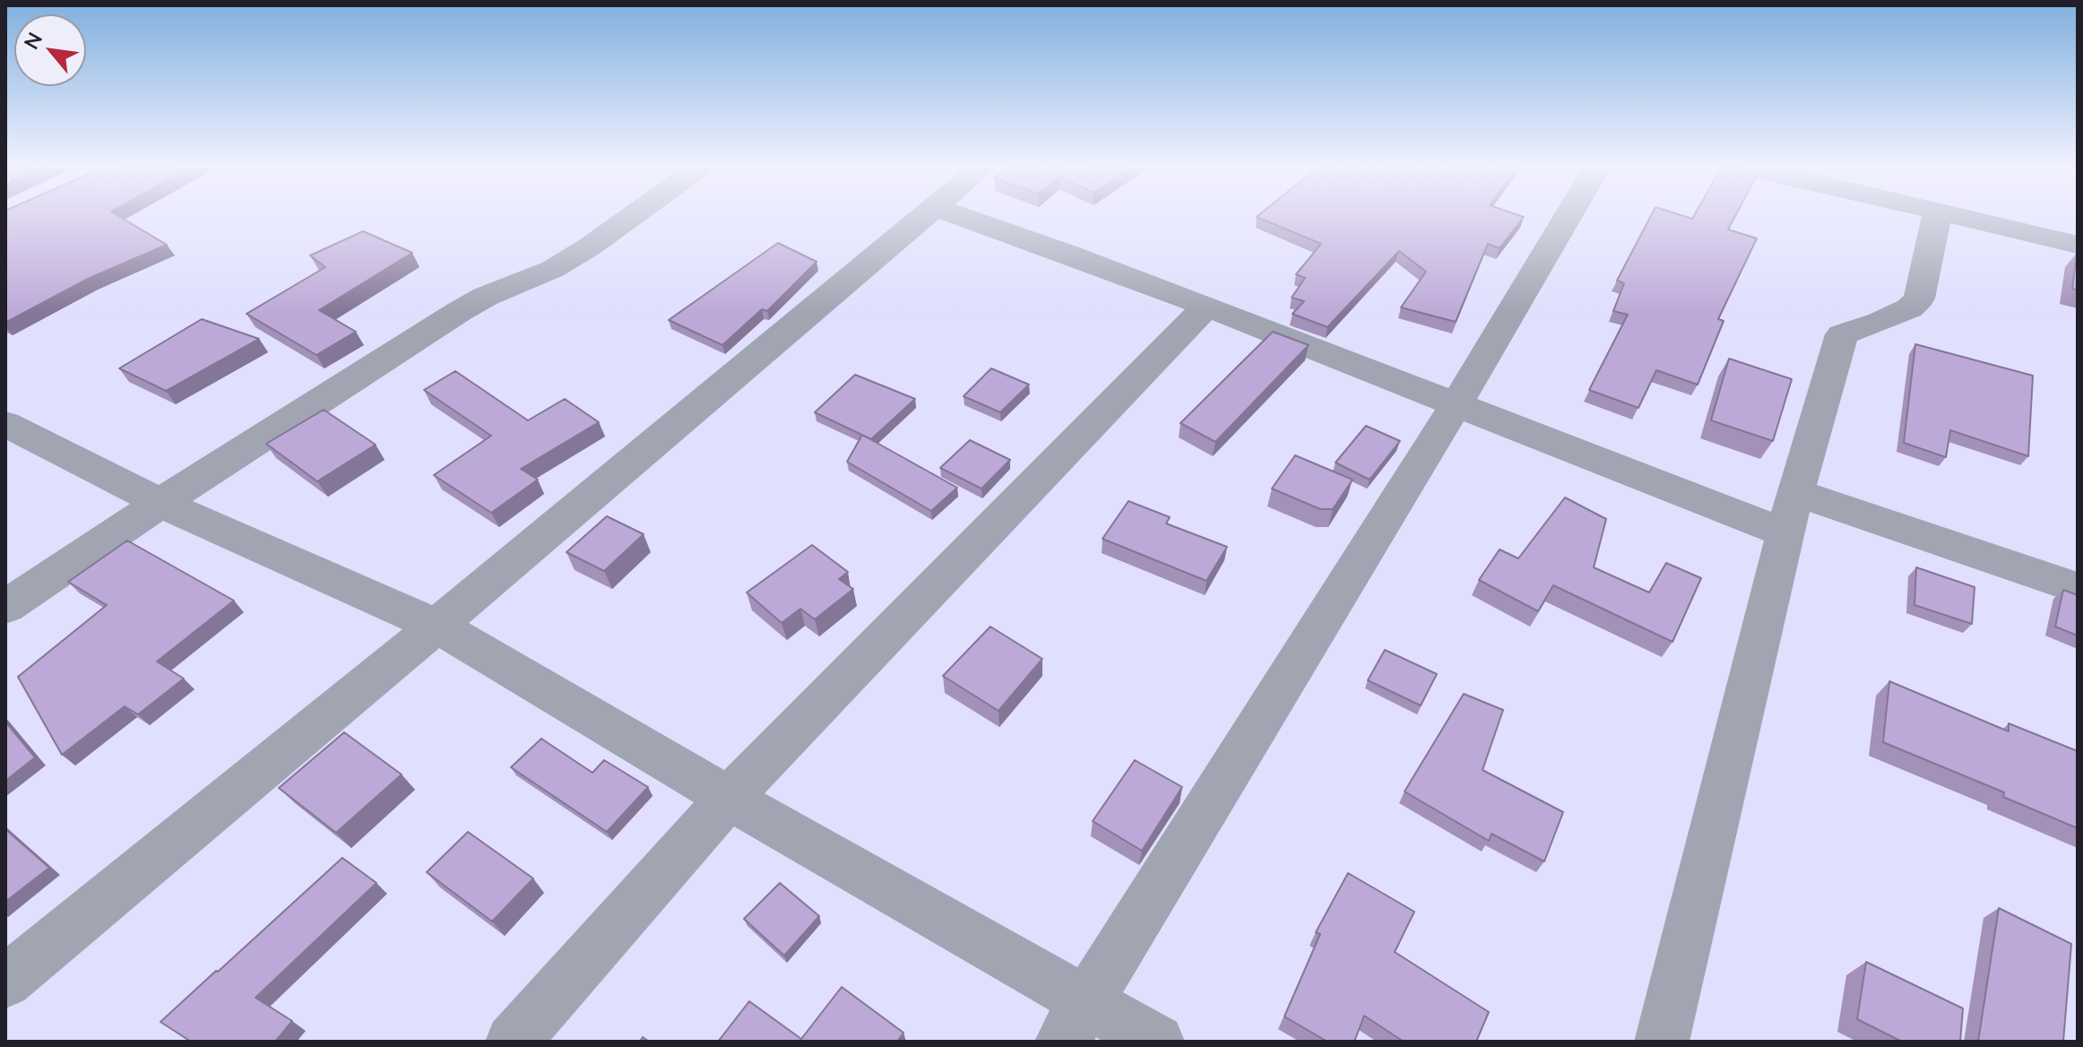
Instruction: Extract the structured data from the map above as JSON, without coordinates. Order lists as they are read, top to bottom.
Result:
{
  "north": "top left"
}
